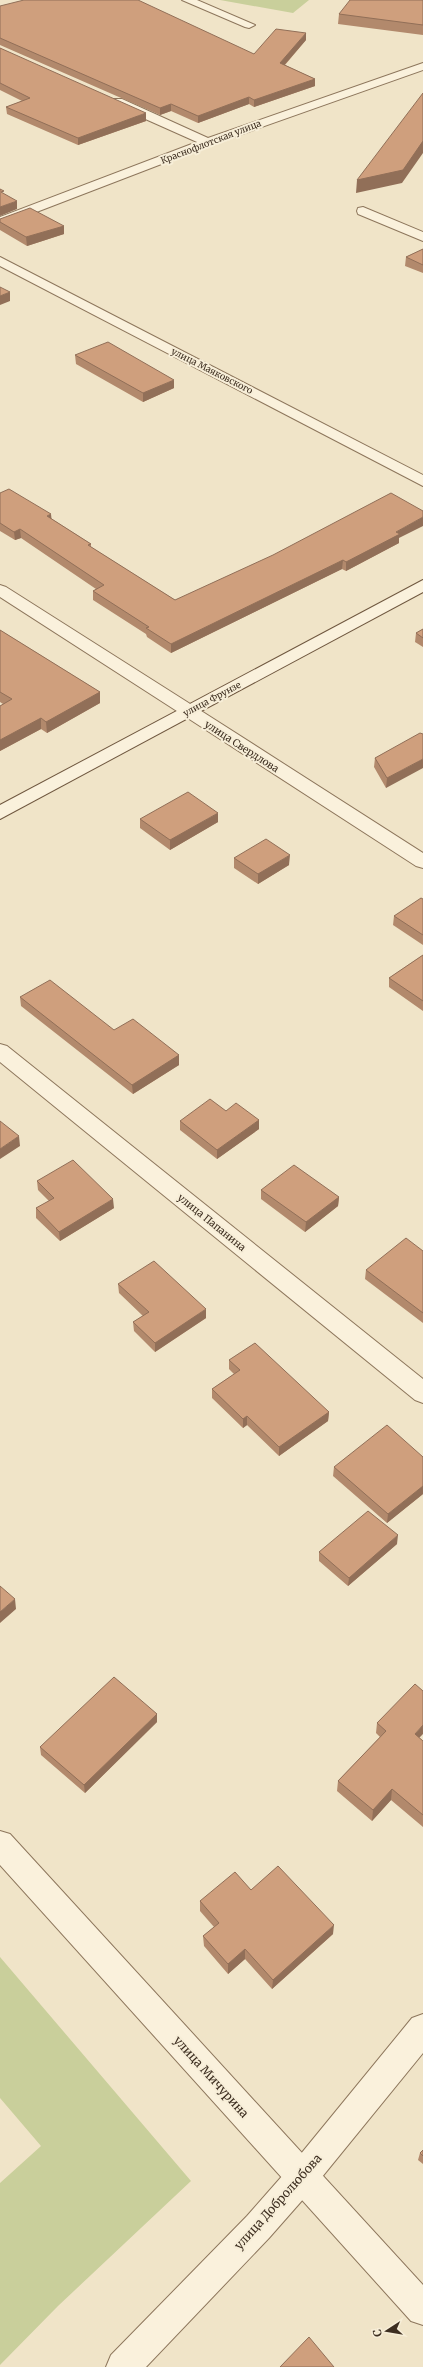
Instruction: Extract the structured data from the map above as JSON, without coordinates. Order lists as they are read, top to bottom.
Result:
{
  "streets": {
    "street": [
      "Краснофлотская улица",
      "улица Маяковского",
      "улица Фрунзе",
      "улица Свердлова",
      "улица Папанина",
      "улица Мичурина",
      "улица Добролюбова"
    ]
  },
  "crossings": [
    ["улица Фрунзе", "улица Свердлова"],
    ["улица Мичурина", "улица Добролюбова"]
  ],
  "north": "left"
}
